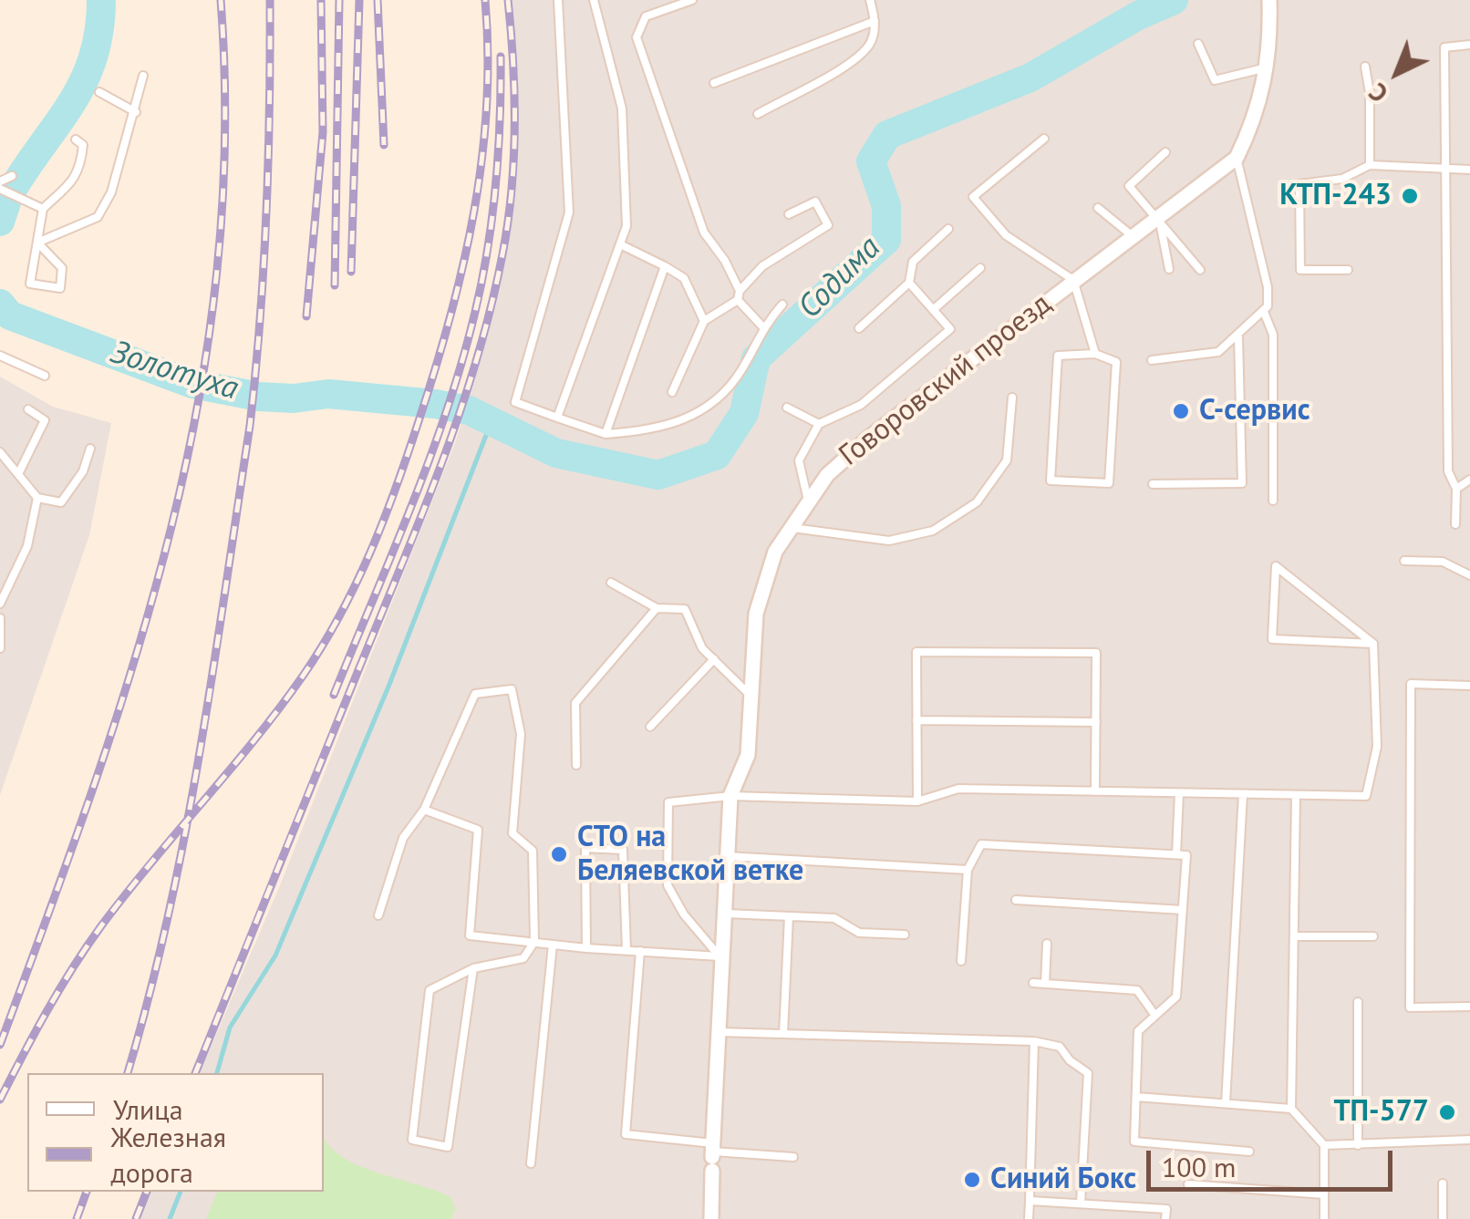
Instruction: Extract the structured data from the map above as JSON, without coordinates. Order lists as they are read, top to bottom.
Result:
{
  "streets": {
    "street": ["Говоровский проезд"]
  },
  "water": ["Содима", "Золотуха"],
  "places": [
    "КТП-243",
    "С-сервис",
    "СТО на Беляевской ветке",
    "ТП-577",
    "Синий Бокс"
  ],
  "legend": ["Улица", "Железная дорога"],
  "scale_bar": "100 m",
  "north": "bottom left"
}
